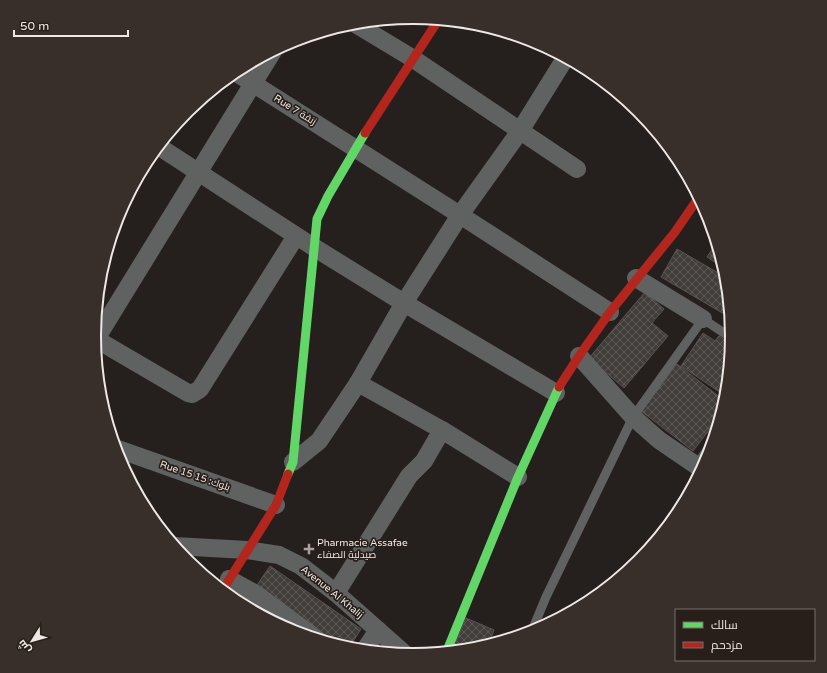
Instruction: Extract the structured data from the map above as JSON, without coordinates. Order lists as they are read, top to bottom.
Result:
{
  "streets": {
    "street": ["Rue 7 زنقة", "Rue 15 بلوك: 15", "Avenue Al Khalij"]
  },
  "places": {
    "health": ["Pharmacie Assafae صيدلية الصفاء"]
  },
  "legend": ["سالك", "مزدحم"],
  "scale_bar": "50 m",
  "north": "bottom left"
}
